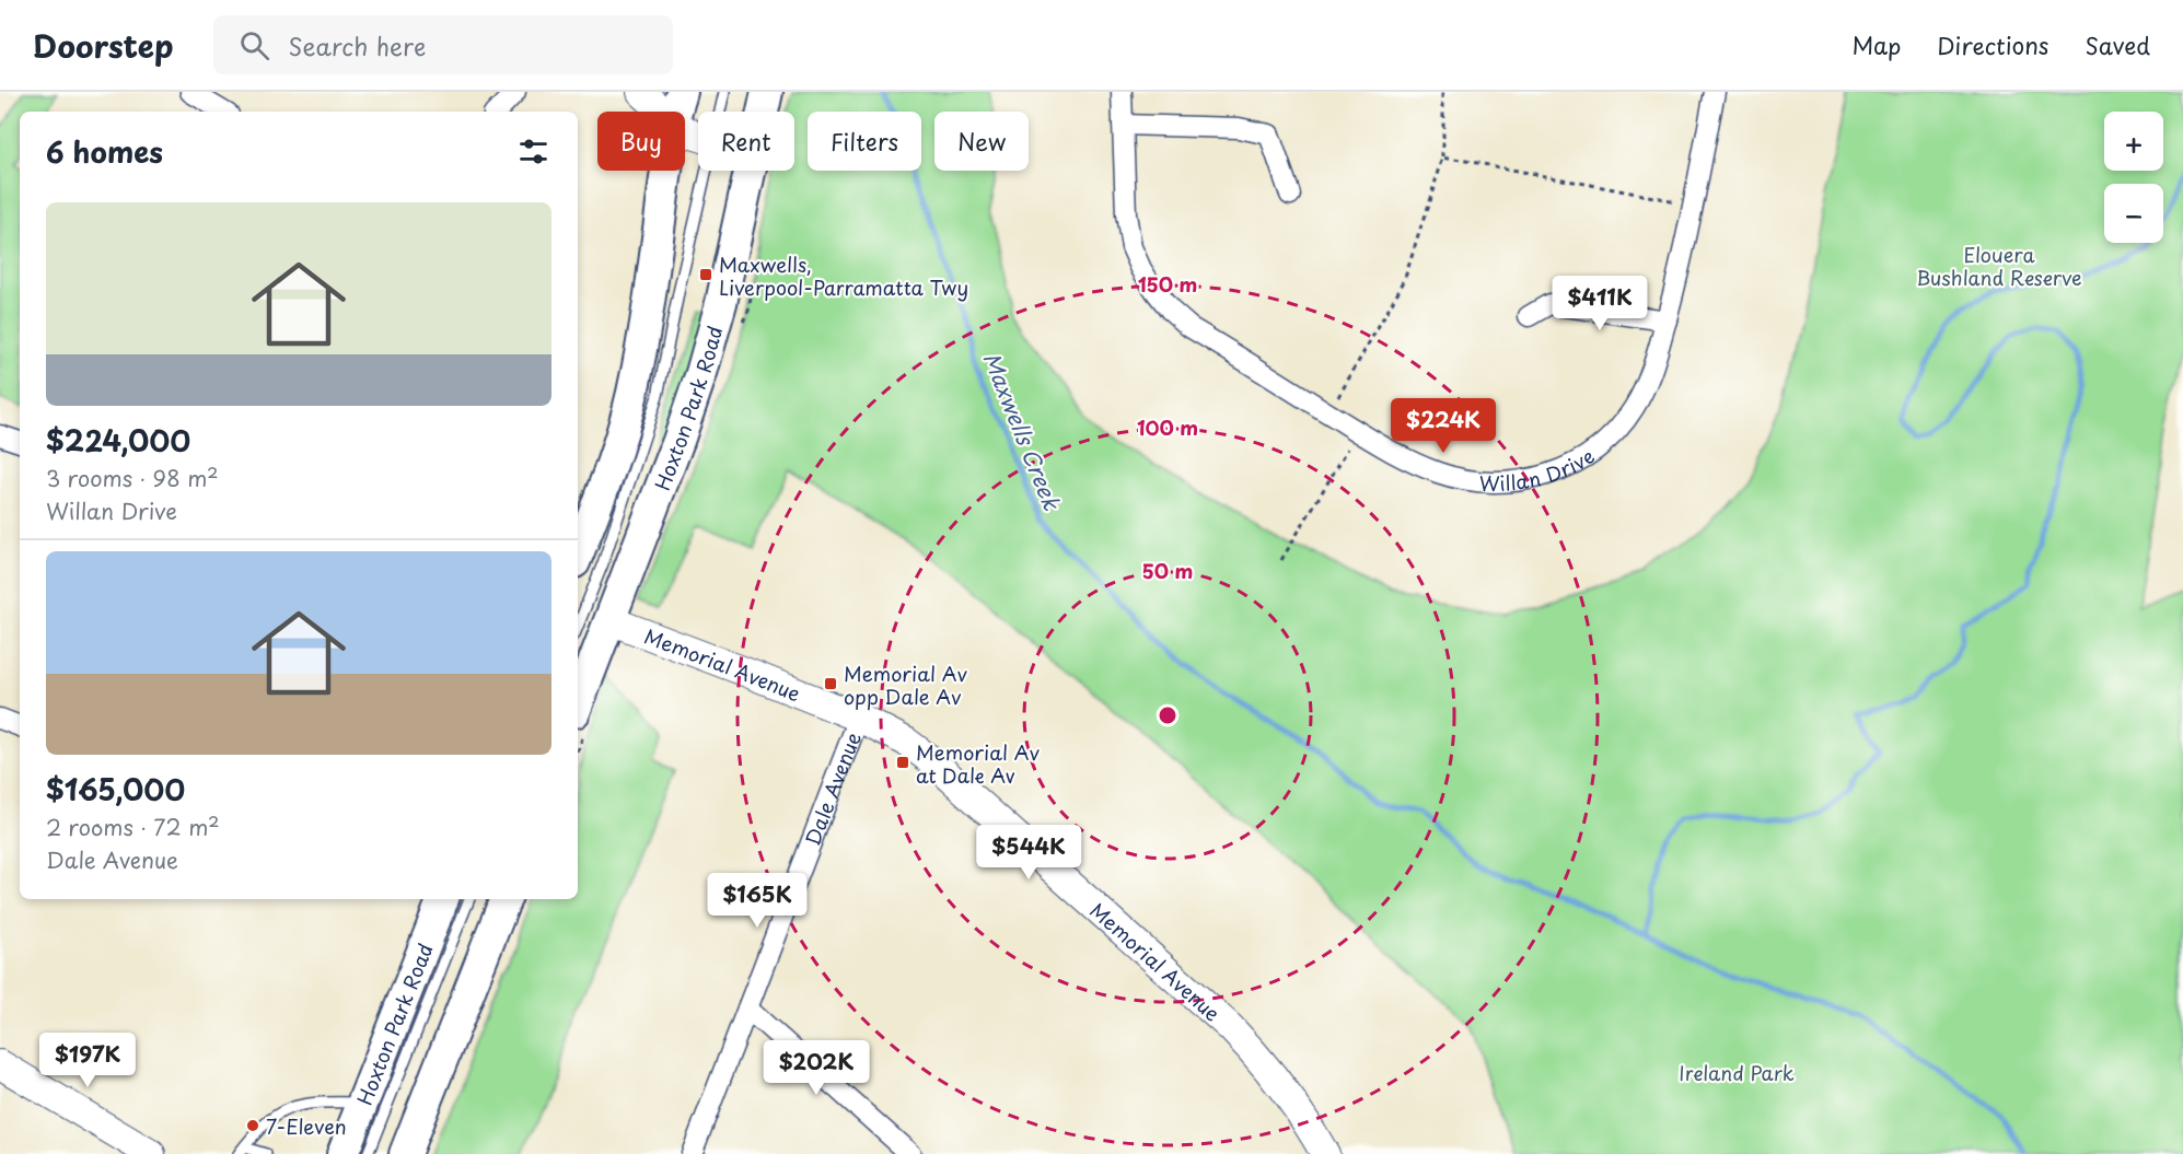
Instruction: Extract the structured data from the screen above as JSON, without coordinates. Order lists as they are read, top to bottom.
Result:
{
  "streets": {
    "main road": ["Hoxton Park Road"],
    "street": ["Willan Drive", "Memorial Avenue", "Dale Avenue"]
  },
  "crossings": [
    ["Hoxton Park Road", "Memorial Avenue"],
    ["Memorial Avenue", "Dale Avenue"]
  ],
  "water": ["Maxwells Creek"],
  "parks": ["Elouera Bushland Reserve", "Ireland Park"],
  "places": {
    "transit": ["Maxwells, Liverpool-Parramatta Twy", "Memorial Av opp Dale Av", "Memorial Av at Dale Av"],
    "other": ["7-Eleven"]
  },
  "page": {
    "header": "Doorstep",
    "search": "Search here",
    "nav": ["Map", "Directions", "Saved"],
    "map_buttons": ["+", "−"],
    "chip": [
      "Buy",
      "Rent",
      "Filters",
      "New"
    ],
    "heading": "6 homes",
    "list": [
      {
        "name": "$224,000",
        "note": "3 rooms · 98 m² · Willan Drive"
      },
      {
        "name": "$165,000",
        "note": "2 rooms · 72 m² · Dale Avenue"
      }
    ],
    "price": [
      "$411K",
      "$224K",
      "$544K",
      "$165K",
      "$197K",
      "$202K"
    ]
  },
  "rings": ["150 m", "100 m", "50 m"]
}
